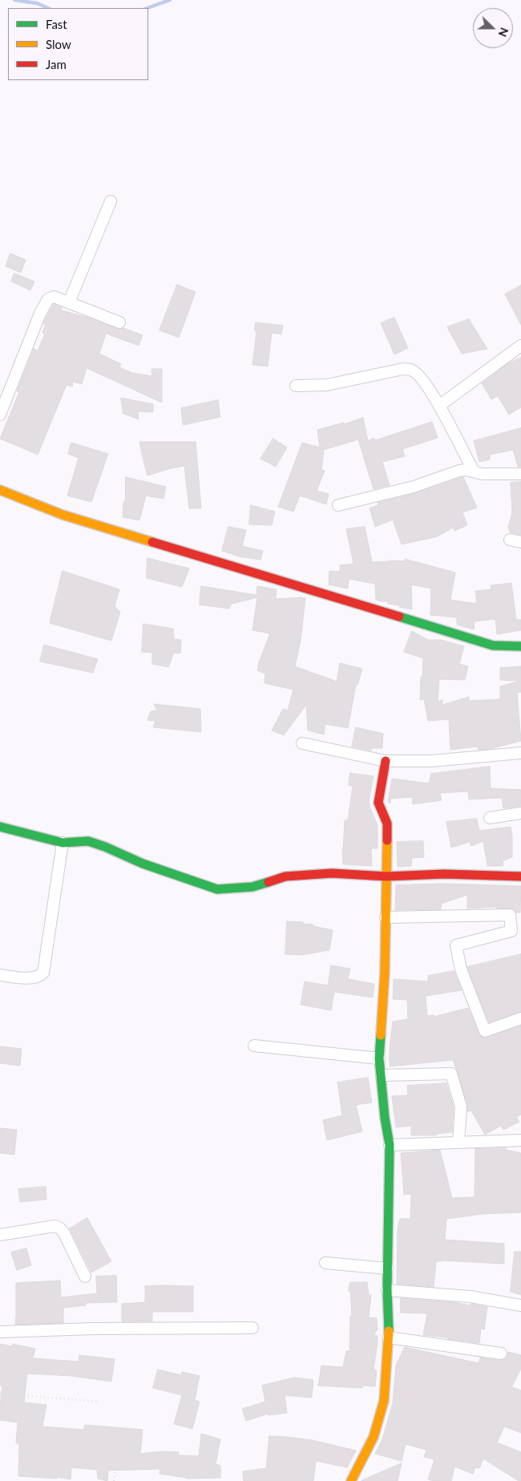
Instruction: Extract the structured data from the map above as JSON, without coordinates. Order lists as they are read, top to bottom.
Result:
{
  "legend": ["Fast", "Slow", "Jam"],
  "north": "right"
}
